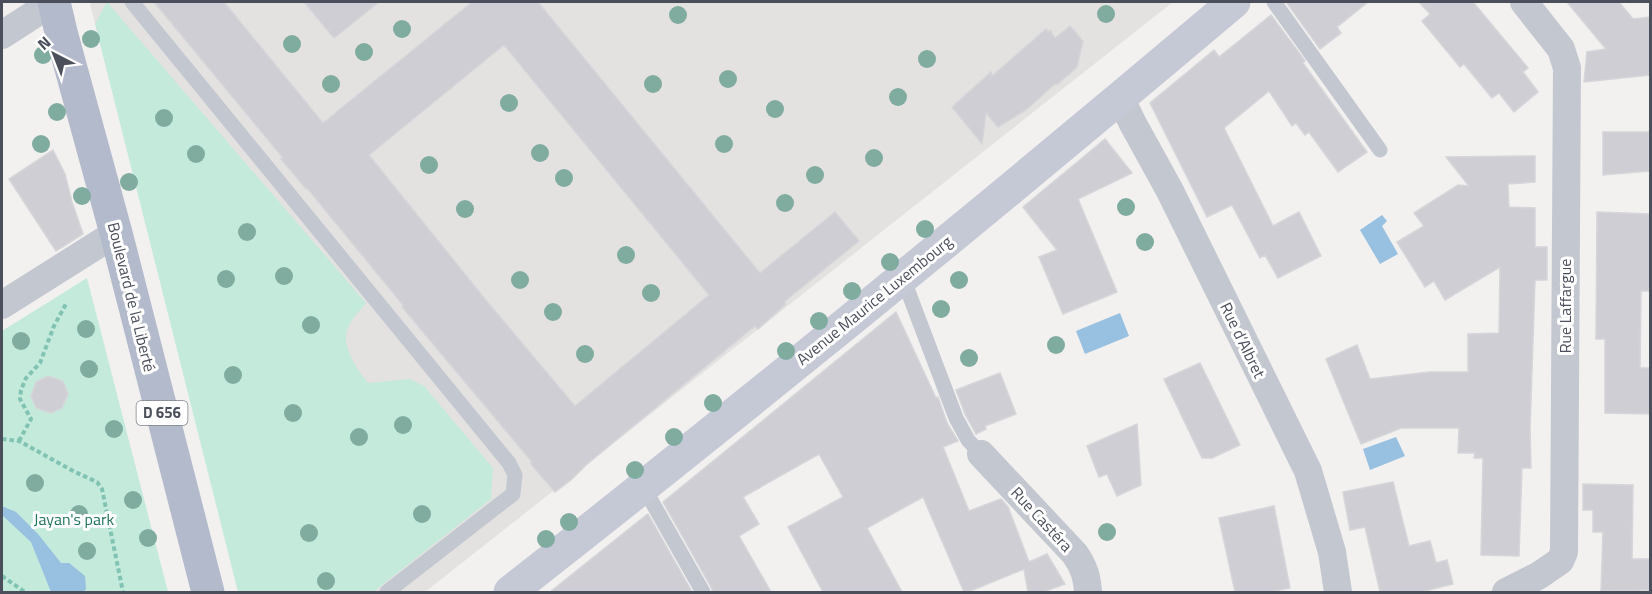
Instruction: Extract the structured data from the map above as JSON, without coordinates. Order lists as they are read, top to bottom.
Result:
{
  "streets": {
    "main road": ["Boulevard de la Liberté", "D 656"],
    "street": [
      "Avenue Maurice Luxembourg",
      "Rue Laffargue",
      "Rue d’Albret",
      "Rue Castéra"
    ]
  },
  "crossings": [
    ["Avenue Maurice Luxembourg", "Rue d’Albret"]
  ],
  "parks": ["Jayan's park"],
  "north": "top left"
}
